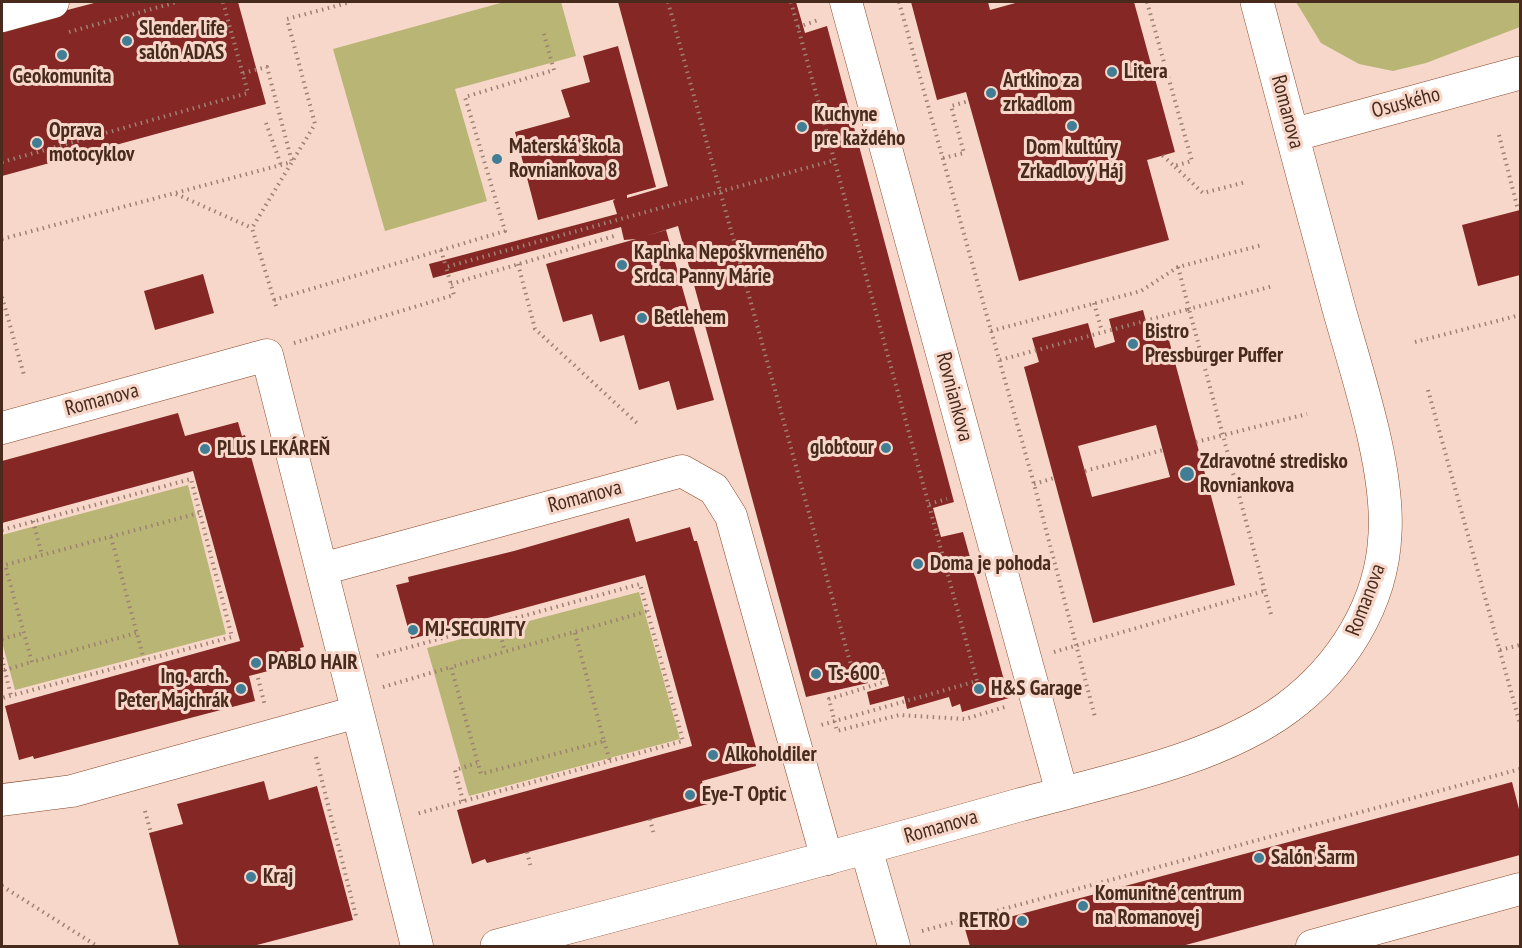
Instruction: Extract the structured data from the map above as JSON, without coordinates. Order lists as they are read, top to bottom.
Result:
{
  "streets": {
    "street": ["Osuského", "Romanova", "Rovniankova"]
  },
  "crossings": [
    ["Osuského", "Romanova"],
    ["Romanova", "Rovniankova"]
  ],
  "places": [
    "Slender life salón ADAS",
    "Geokomunita",
    "Litera",
    "Artkino za zrkadlom",
    "Dom kultúry Zrkadlový Háj",
    "Kuchyne pre každého",
    "Oprava motocyklov",
    "Materská škola Rovniankova 8",
    "Kaplnka Nepoškvrneného Srdca Panny Márie",
    "Betlehem",
    "Bistro Pressburger Puffer",
    "globtour",
    "PLUS LEKÁREŇ",
    "Zdravotné stredisko Rovniankova",
    "Doma je pohoda",
    "MJ-SECURITY",
    "PABLO HAIR",
    "Ts-600",
    "Ing. arch. Peter Majchrák",
    "H&S Garage",
    "Alkoholdiler",
    "Eye-T Optic",
    "Salón Šarm",
    "Kraj",
    "Komunitné centrum na Romanovej",
    "RETRO"
  ]
}
